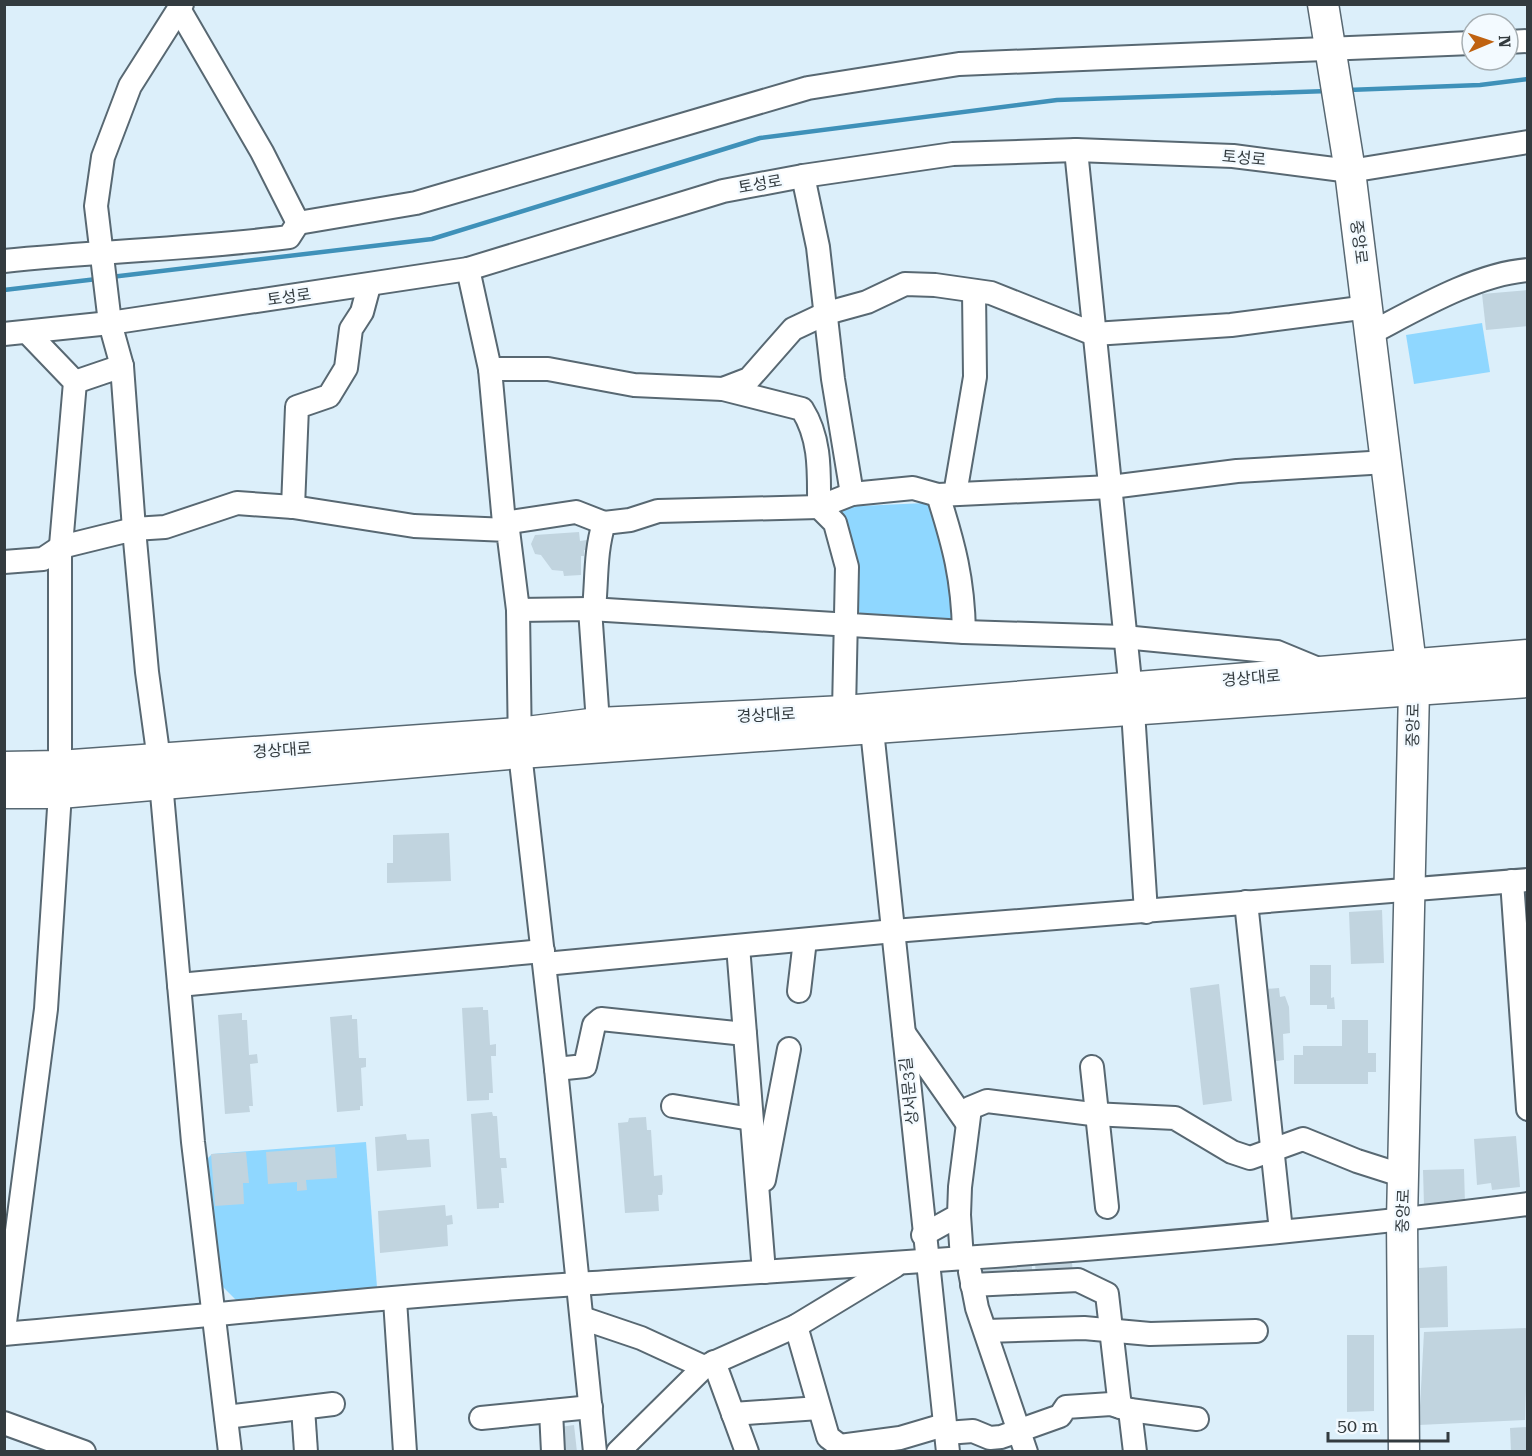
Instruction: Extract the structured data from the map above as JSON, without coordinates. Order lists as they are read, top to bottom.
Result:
{
  "streets": {
    "main road": ["중앙로", "경상대로"],
    "street": ["토성로", "상서문3길"]
  },
  "crossings": [
    ["토성로", "중앙로"],
    ["중앙로", "경상대로"],
    ["경상대로", "상서문3길"]
  ],
  "scale_bar": "50 m",
  "north": "right"
}
